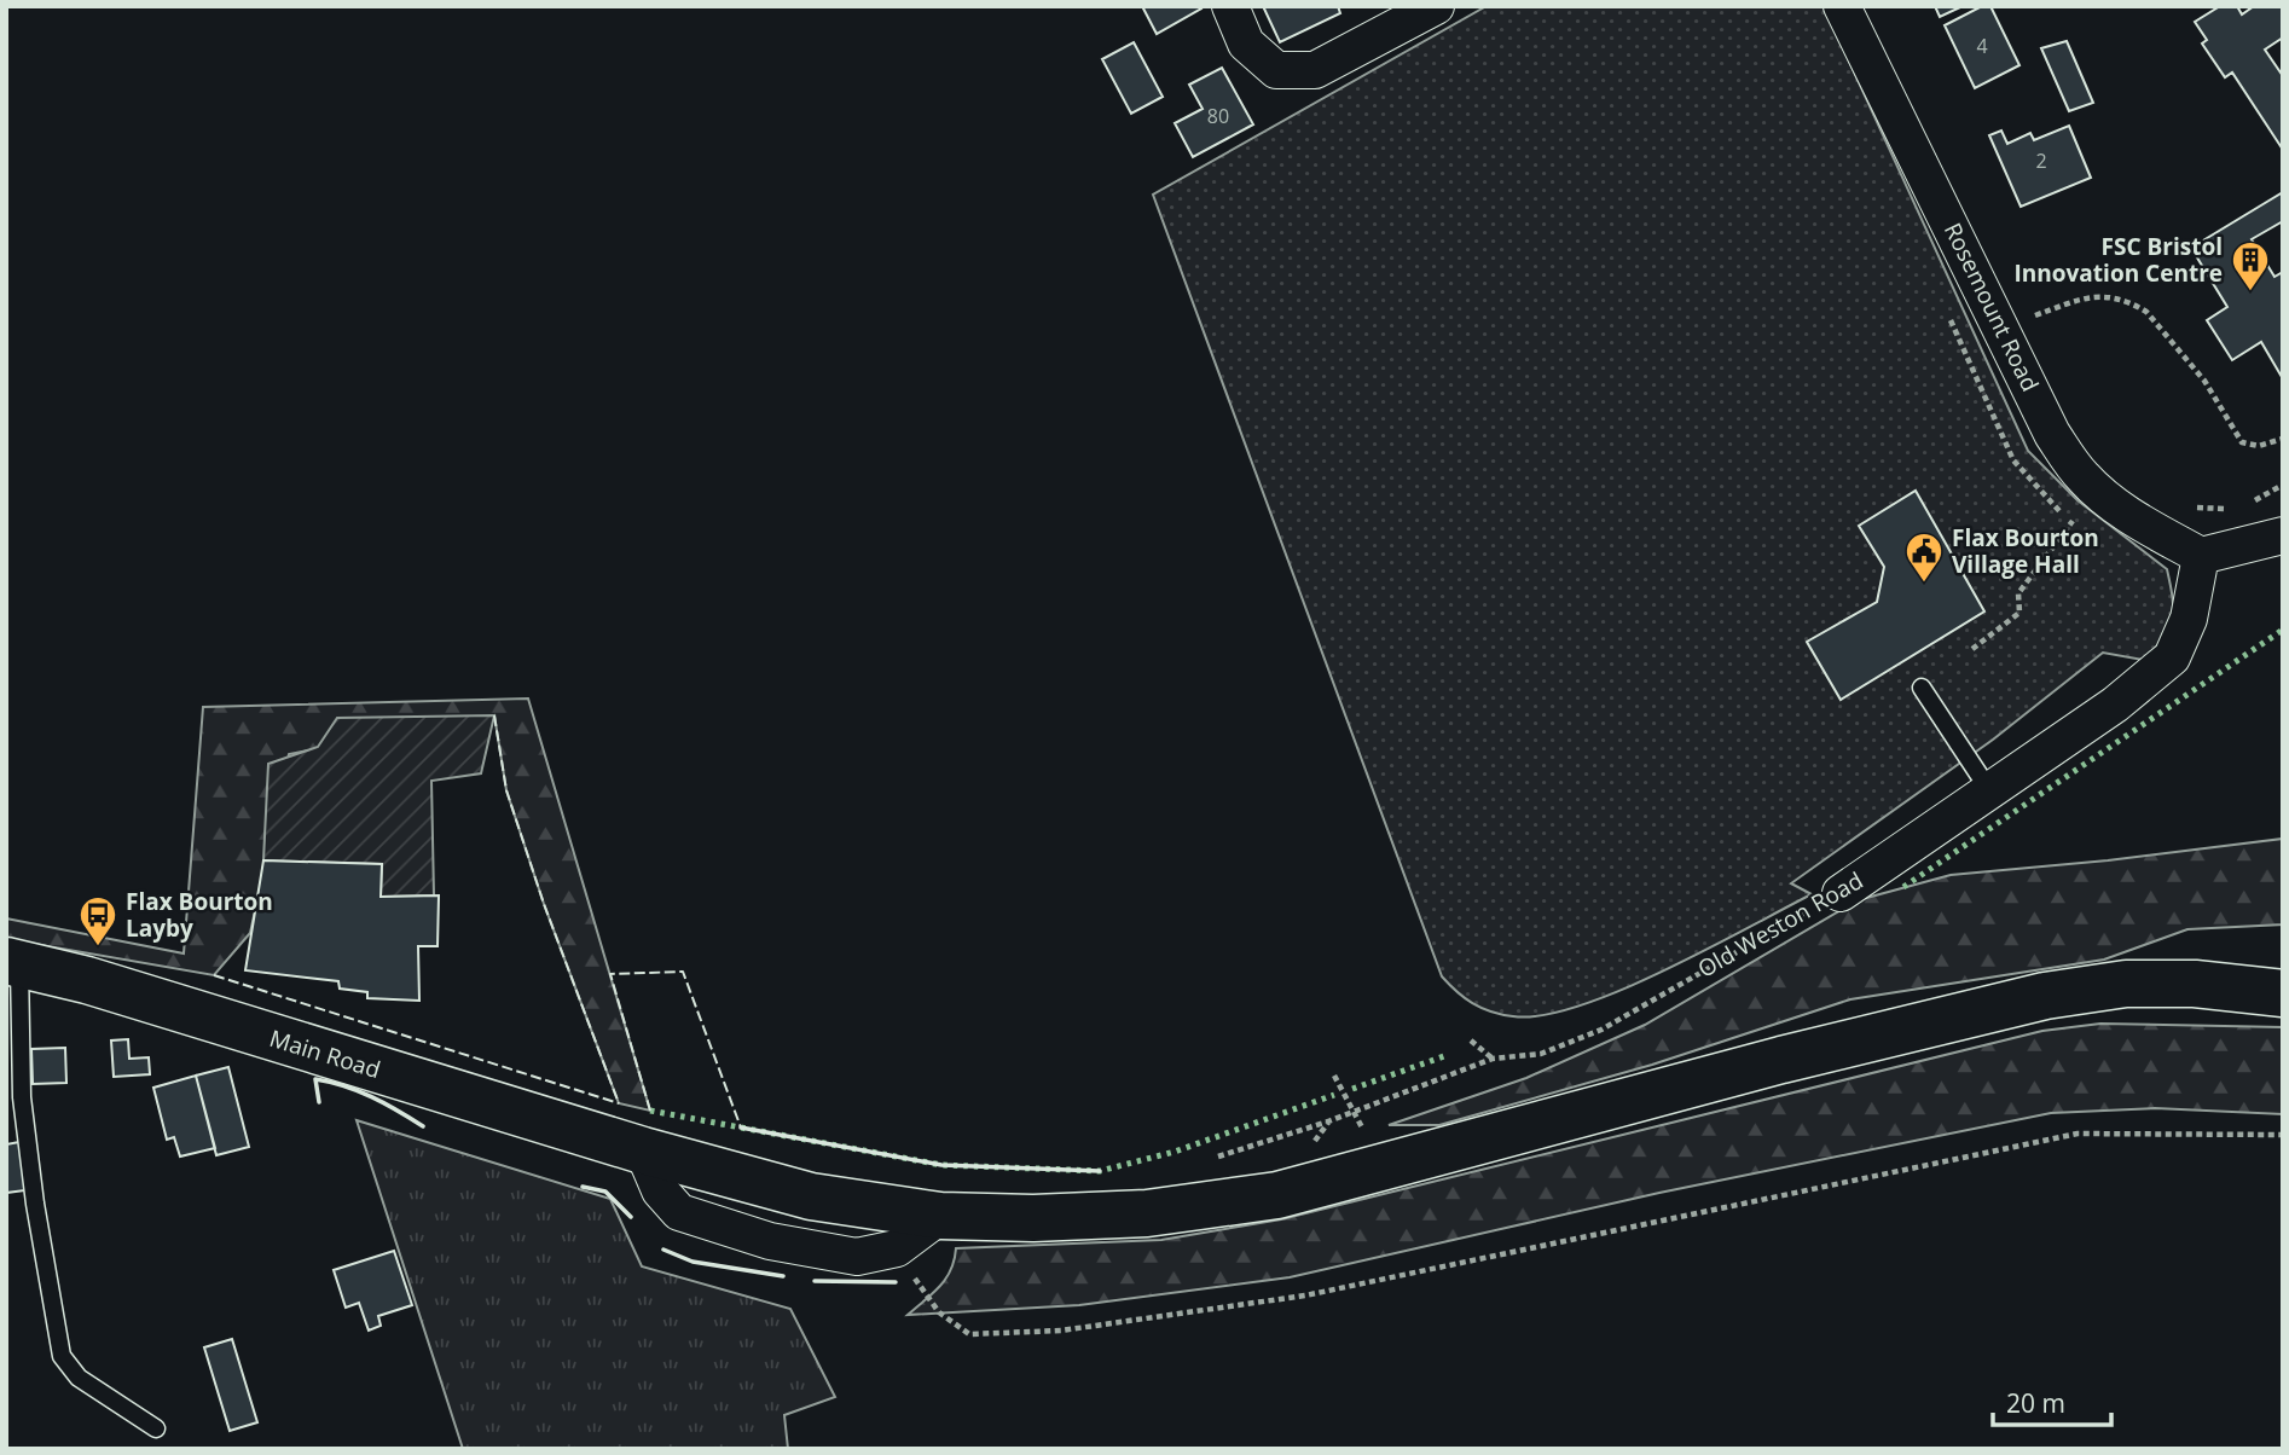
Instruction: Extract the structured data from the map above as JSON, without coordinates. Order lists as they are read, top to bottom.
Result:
{
  "streets": {
    "main road": ["Main Road"],
    "street": ["Rosemount Road", "Old Weston Road"]
  },
  "crossings": [
    ["Rosemount Road", "Old Weston Road"]
  ],
  "places": {
    "building": ["FSC Bristol Innovation Centre"],
    "public building": ["Flax Bourton Village Hall"],
    "bus stop": ["Flax Bourton Layby"]
  },
  "house_numbers": ["4", "80", "2"],
  "scale_bar": "20 m"
}
